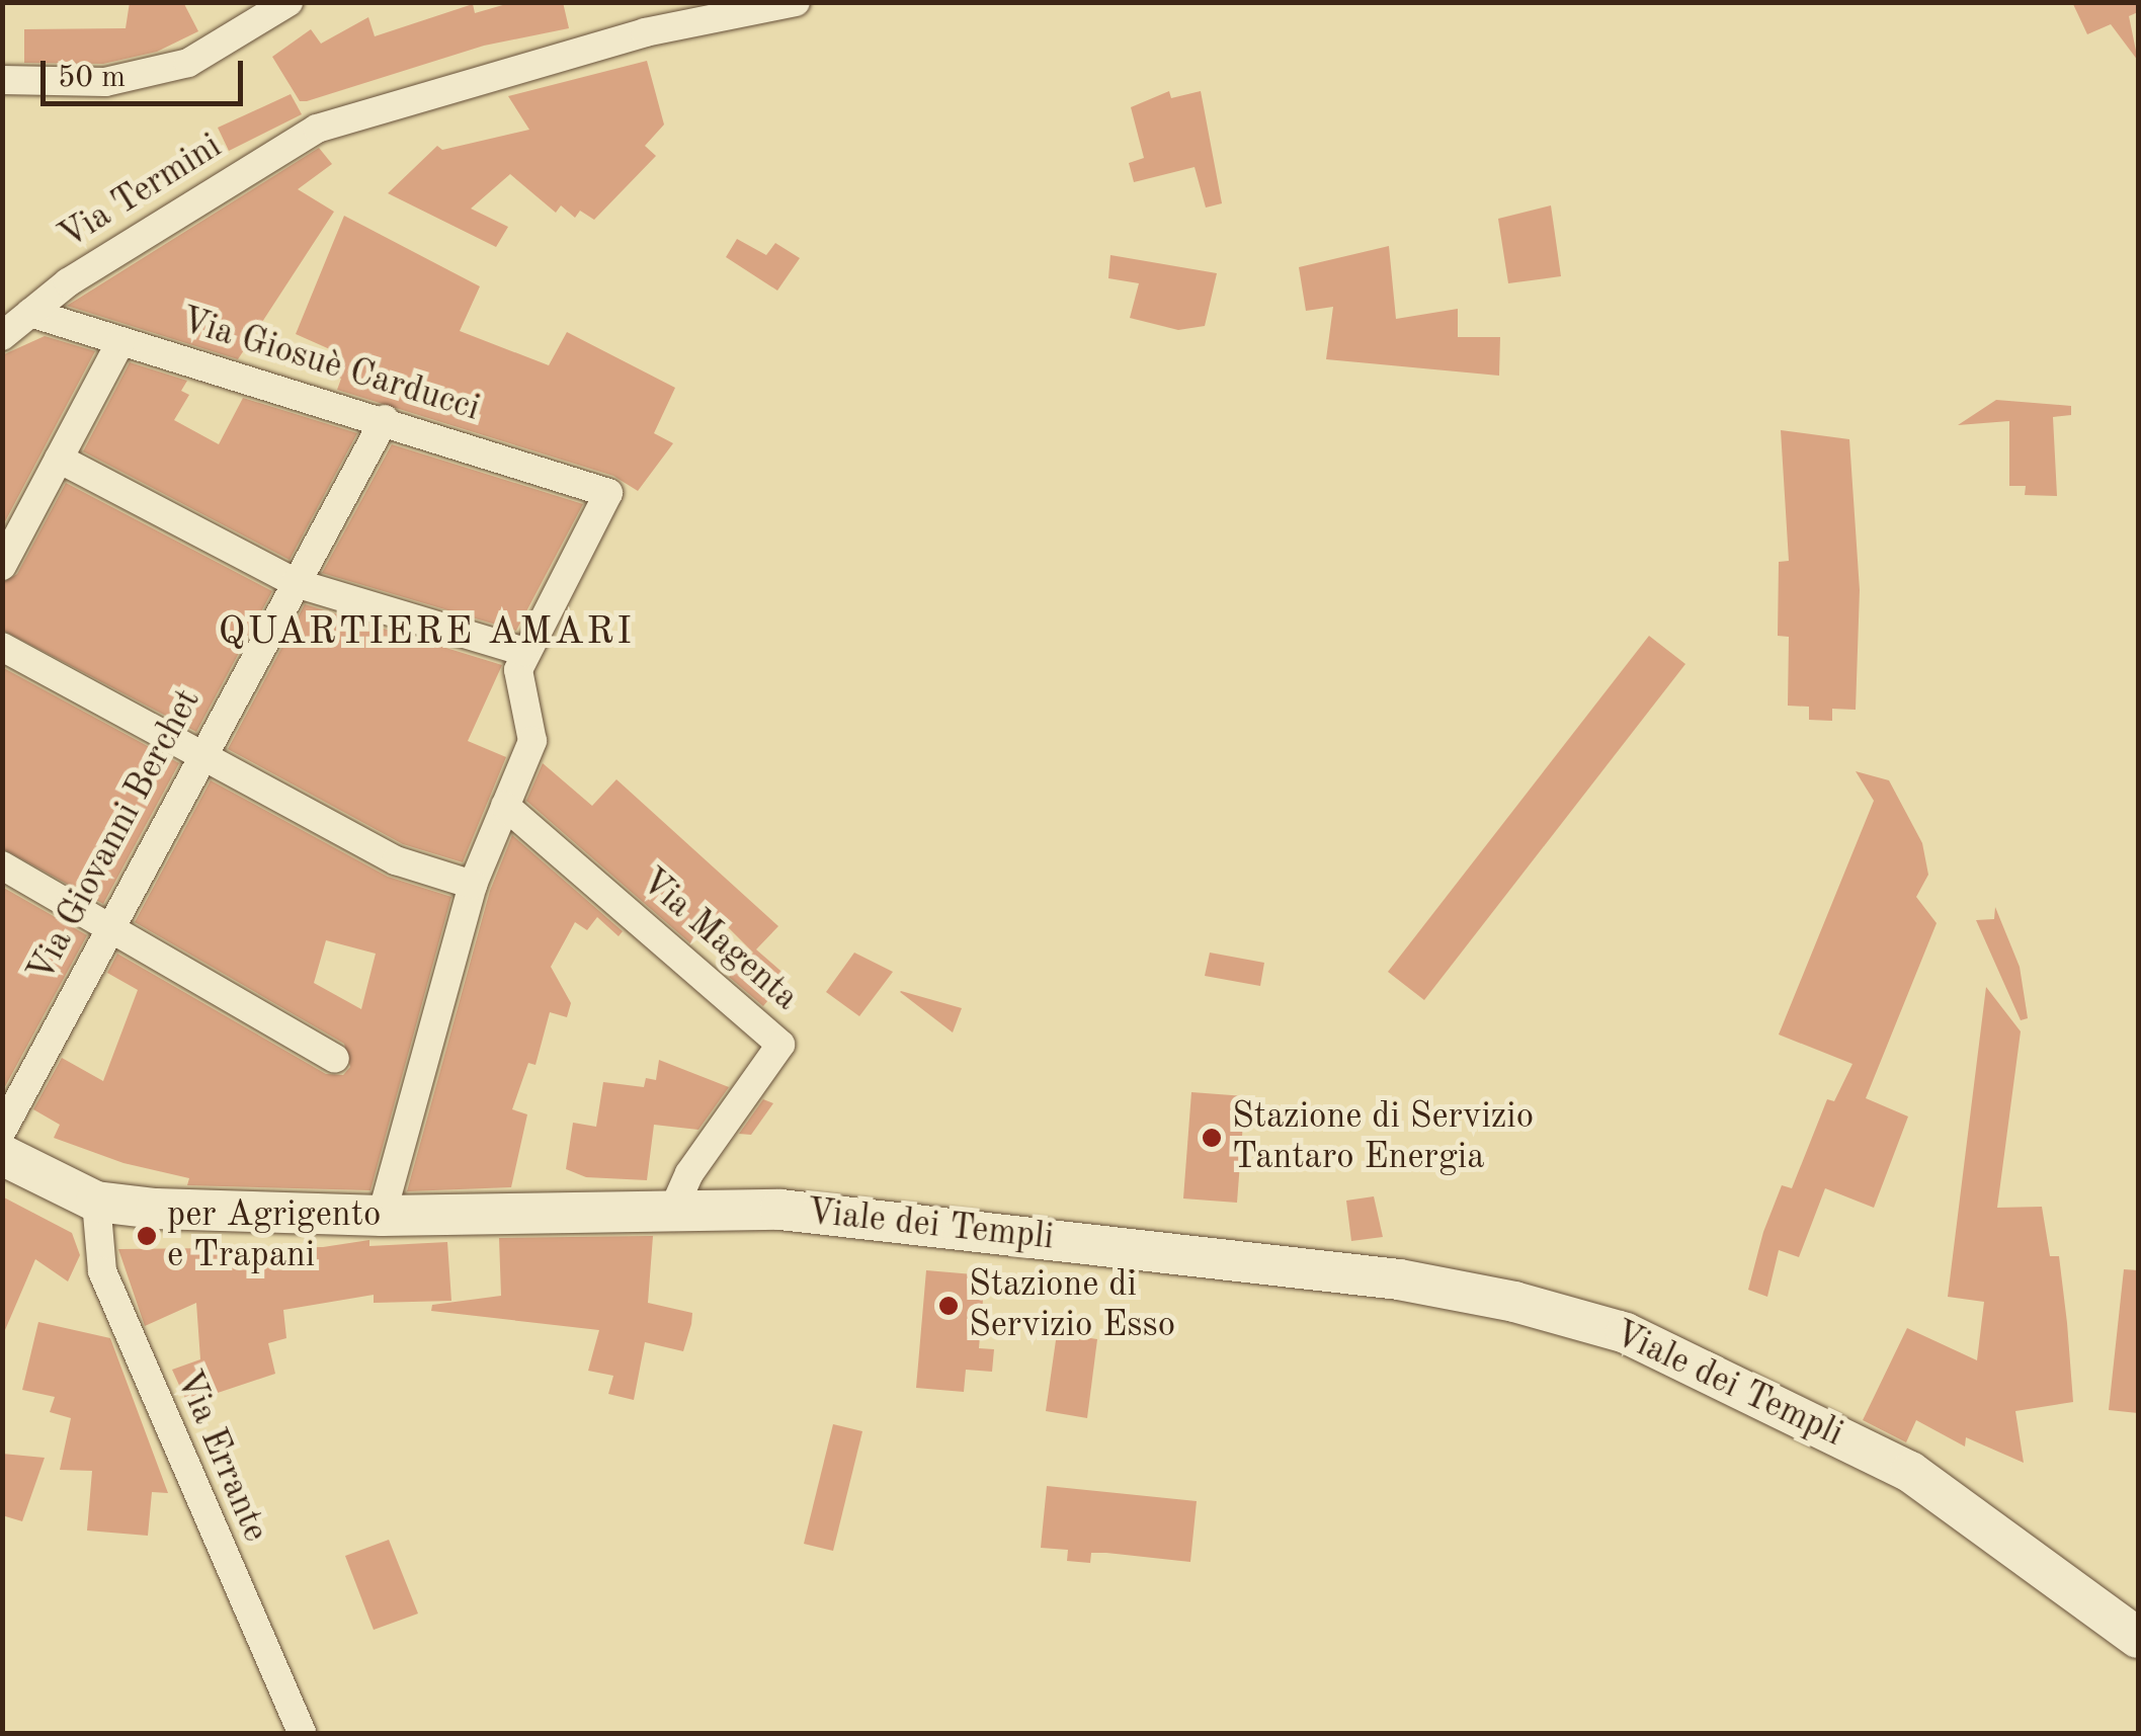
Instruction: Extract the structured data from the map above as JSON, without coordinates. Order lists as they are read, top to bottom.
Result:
{
  "streets": {
    "main road": ["Viale dei Templi"],
    "street": [
      "Via Termini",
      "Via Giosuè Carducci",
      "Via Giovanni Berchet",
      "Via Magenta",
      "Via Errante"
    ]
  },
  "crossings": [
    ["Via Termini", "Via Giosuè Carducci"],
    ["Via Giosuè Carducci", "Via Giovanni Berchet"],
    ["Via Magenta", "Viale dei Templi"],
    ["Viale dei Templi", "Via Errante"]
  ],
  "districts": ["QUARTIERE AMARI"],
  "places": ["Stazione di Servizio Tantaro Energia", "per Agrigento e Trapani", "Stazione di Servizio Esso"],
  "scale_bar": "50 m"
}
